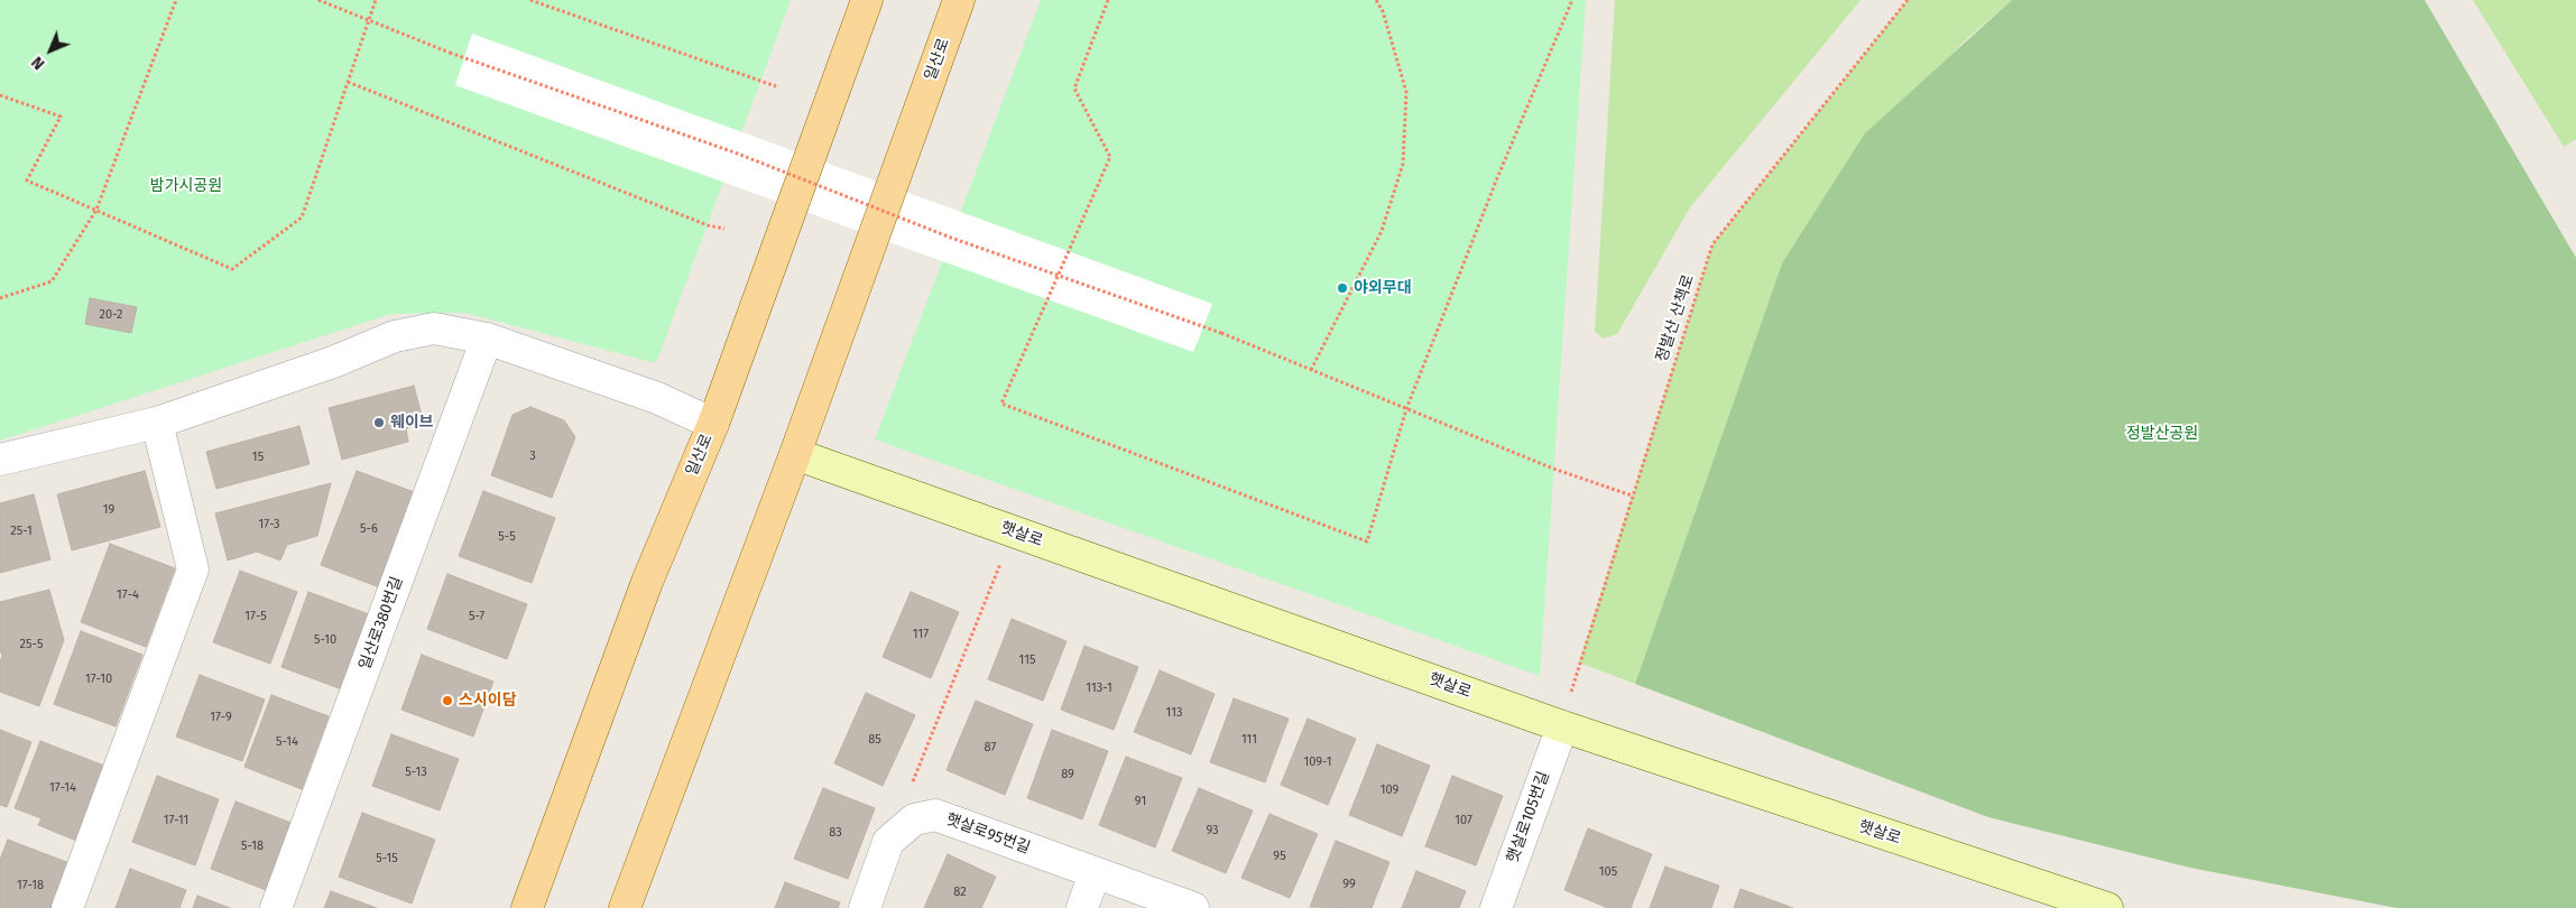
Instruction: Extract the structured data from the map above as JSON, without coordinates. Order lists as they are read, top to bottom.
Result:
{
  "streets": {
    "main road": ["일산로"],
    "street": [
      "햇살로",
      "일산로380번길",
      "햇살로105번길",
      "햇살로95번길"
    ],
    "path": ["정발산 산책로"]
  },
  "crossings": [
    ["일산로", "햇살로"],
    ["햇살로", "햇살로105번길"]
  ],
  "parks": ["밤가시공원", "정발산공원"],
  "places": ["야외무대", "웨이브", "스시이담"],
  "house_numbers": [
    "20-2",
    "3",
    "15",
    "19",
    "17-3",
    "5-6",
    "25-1",
    "5-5",
    "17-4",
    "17-5",
    "5-7",
    "117",
    "5-10",
    "25-5",
    "115",
    "17-10",
    "113-1",
    "113",
    "17-9",
    "85",
    "111",
    "5-14",
    "87",
    "109-1",
    "5-13",
    "89",
    "17-14",
    "109",
    "91",
    "17-11",
    "107",
    "93",
    "83",
    "5-18",
    "95",
    "5-15",
    "105",
    "99",
    "17-18",
    "82"
  ],
  "north": "bottom left"
}
